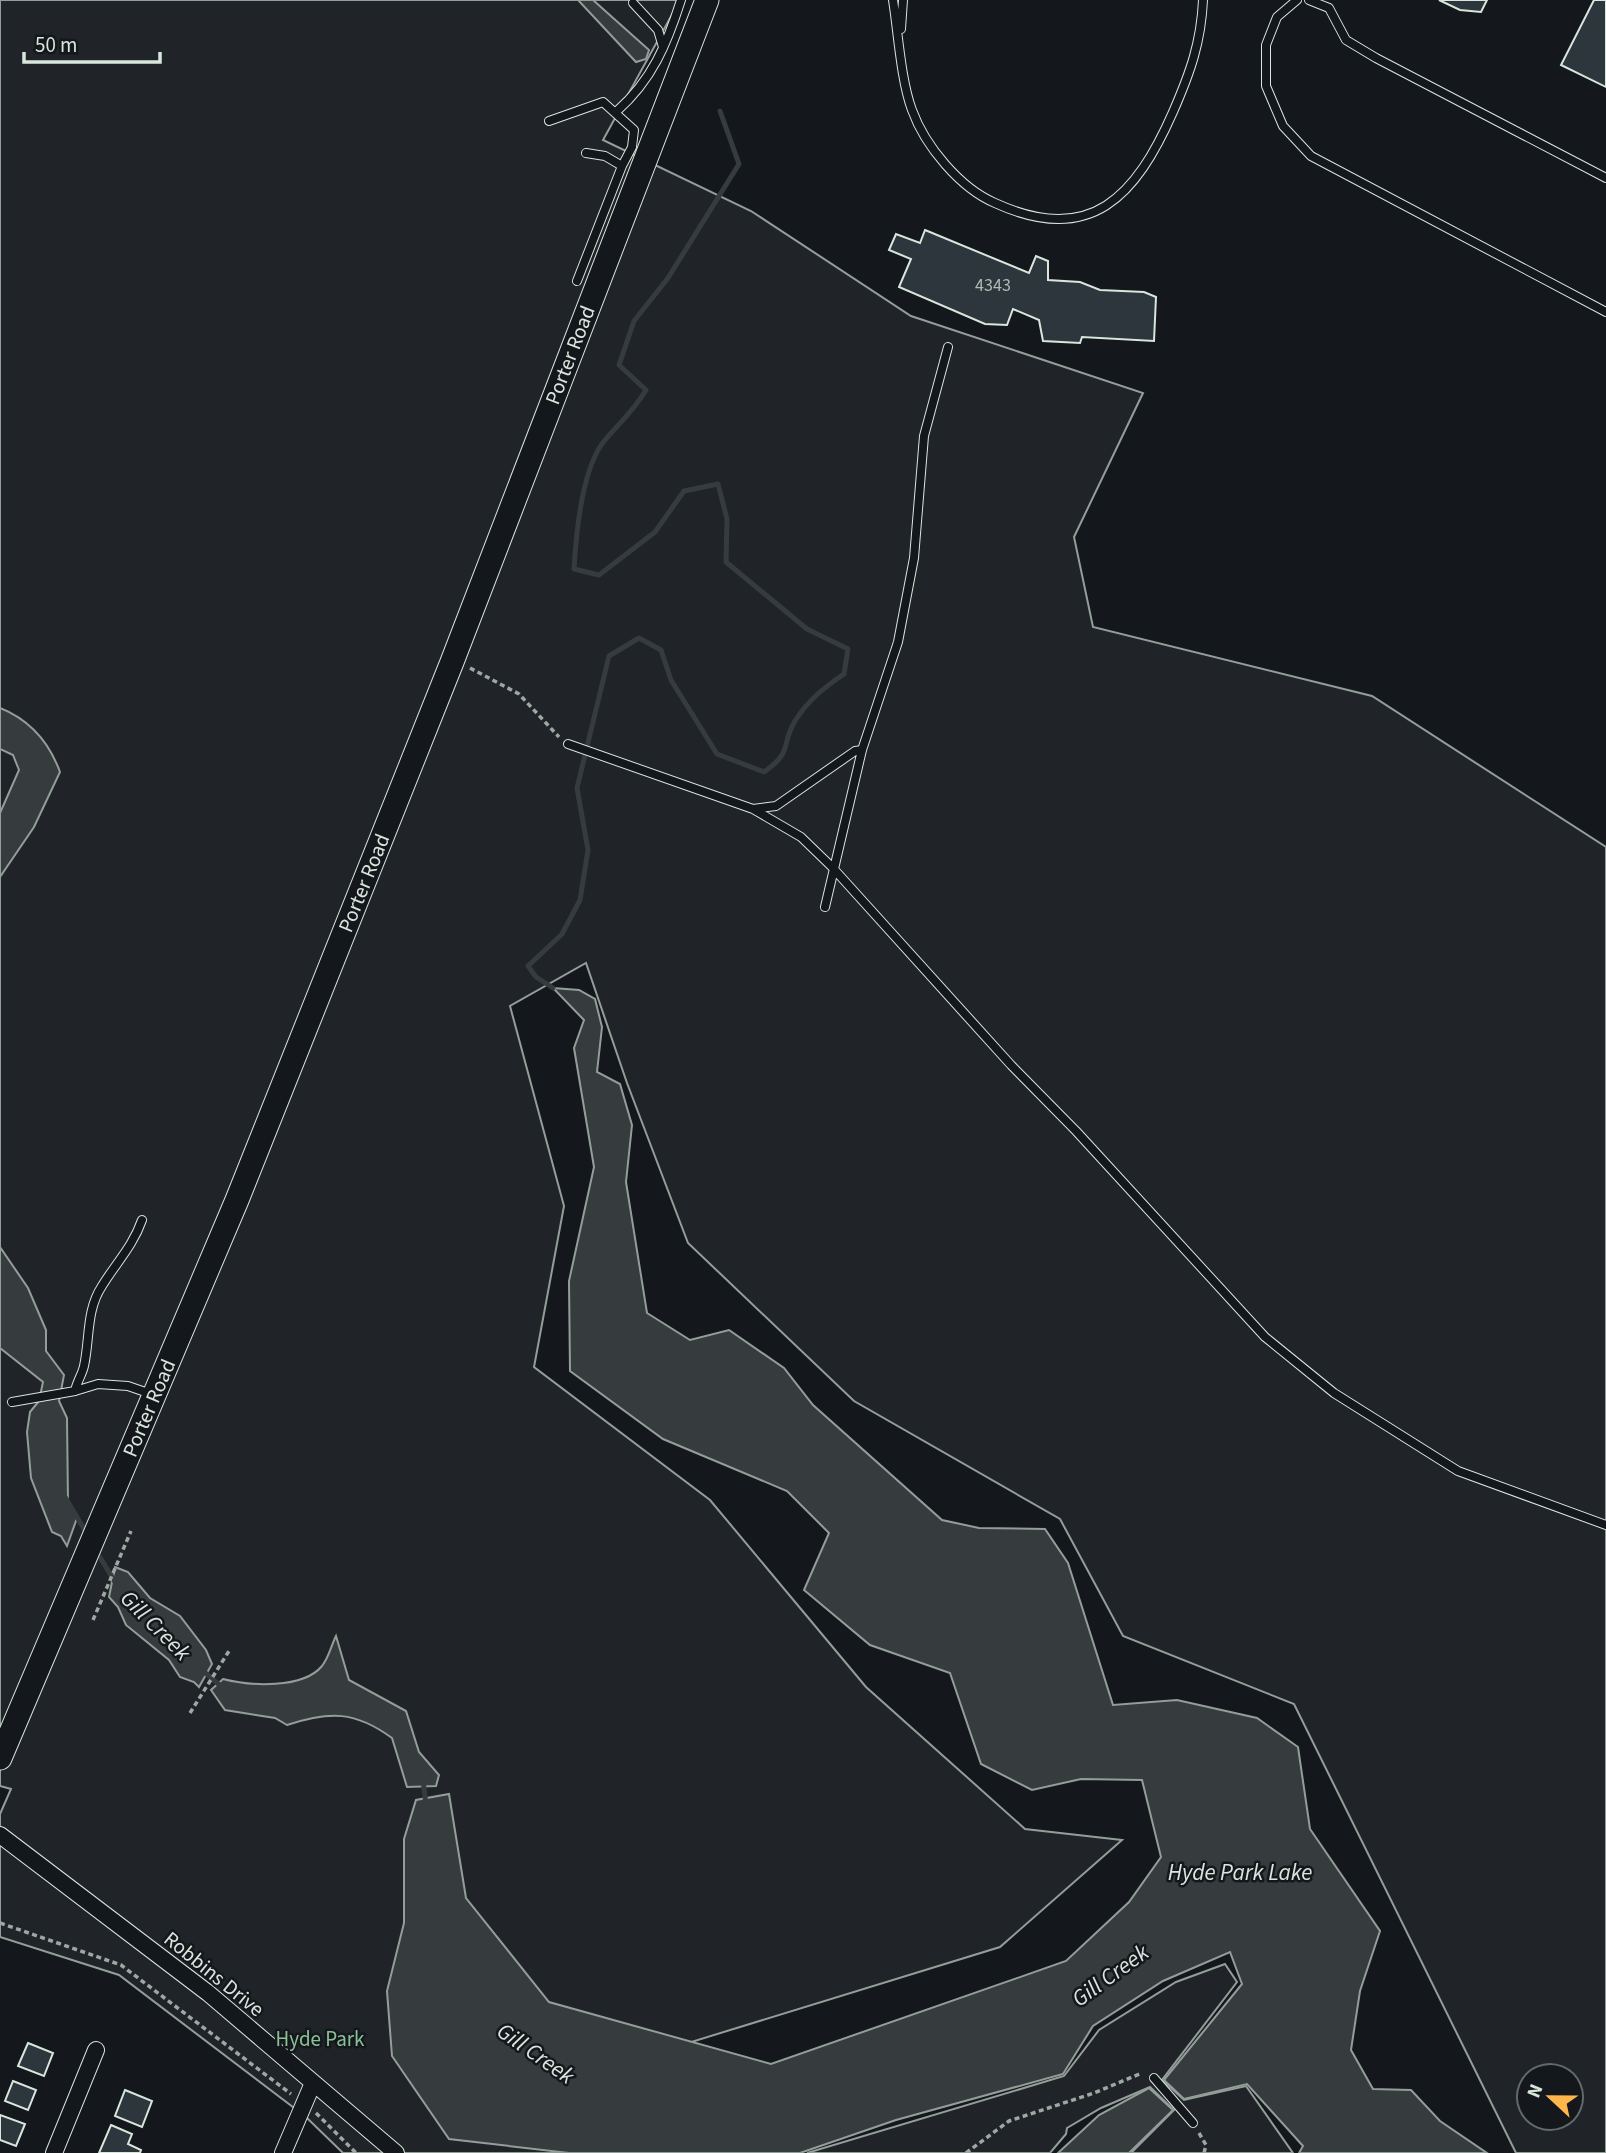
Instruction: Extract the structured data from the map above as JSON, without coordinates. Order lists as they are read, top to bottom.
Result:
{
  "streets": {
    "main road": ["Porter Road"],
    "street": ["Robbins Drive"]
  },
  "water": ["Gill Creek", "Hyde Park Lake"],
  "parks": ["Hyde Park"],
  "house_numbers": ["4343"],
  "scale_bar": "50 m",
  "north": "left"
}
